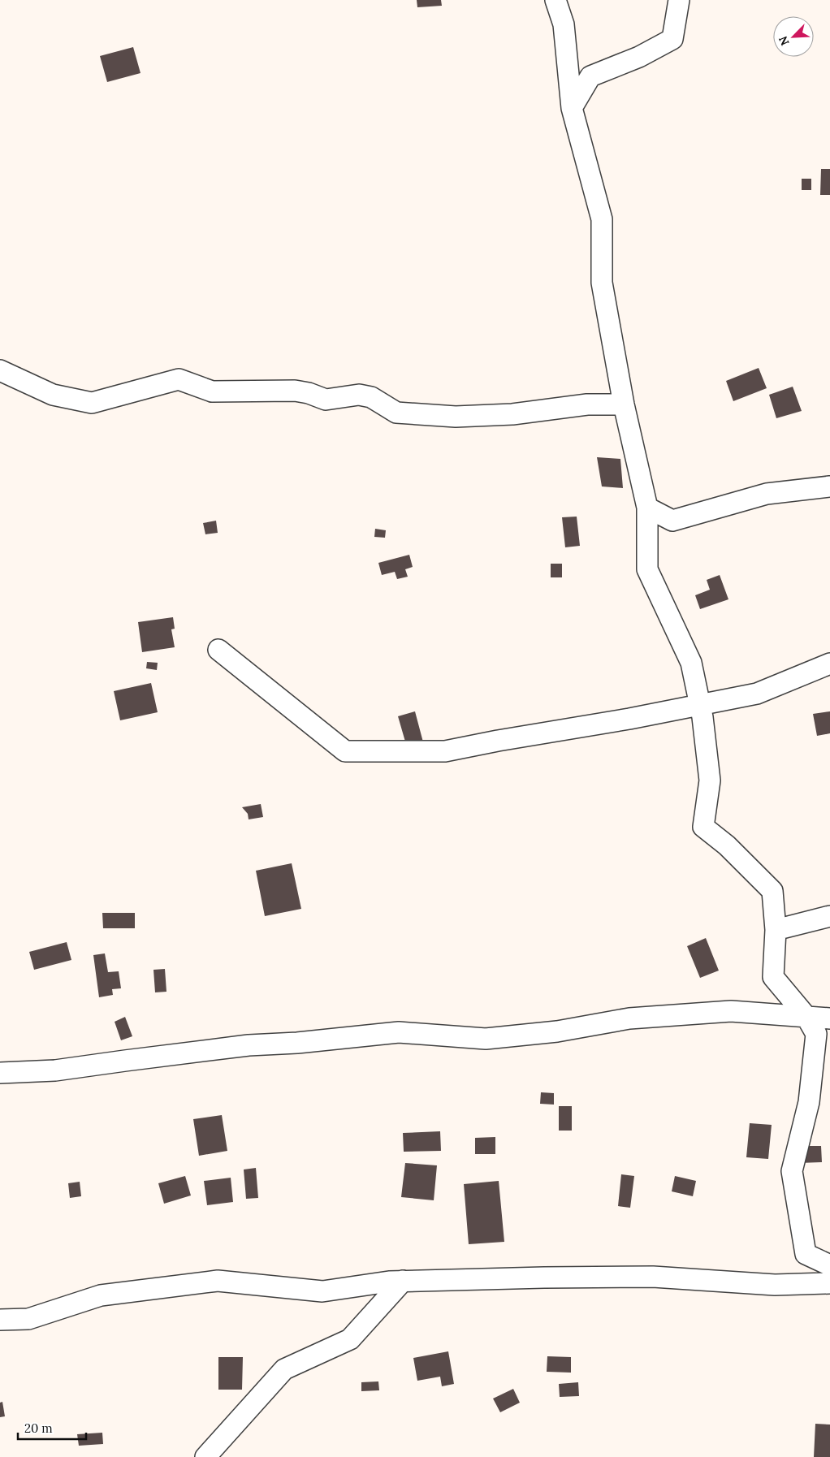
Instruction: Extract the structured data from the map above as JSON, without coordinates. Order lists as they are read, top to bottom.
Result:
{
  "scale_bar": "20 m",
  "north": "bottom left"
}
